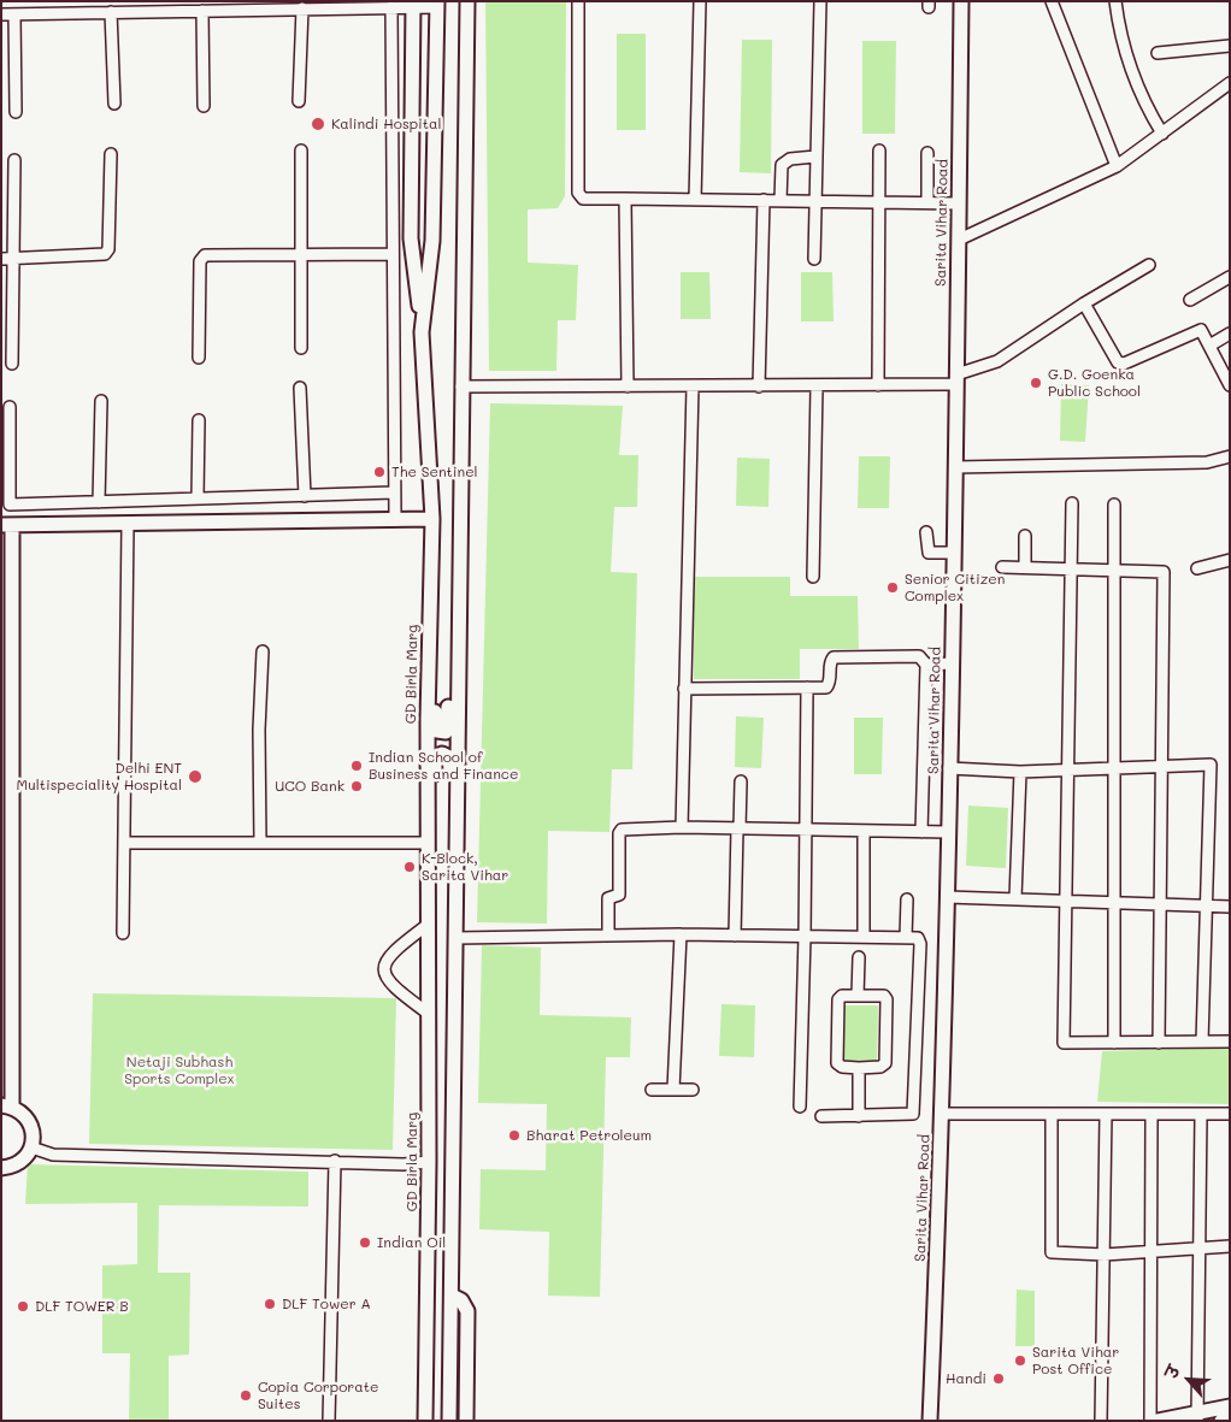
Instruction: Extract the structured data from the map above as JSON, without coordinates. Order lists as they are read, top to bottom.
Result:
{
  "streets": {
    "main road": ["Sarita Vihar Road", "GD Birla Marg"]
  },
  "parks": ["Netaji Subhash Sports Complex"],
  "places": [
    "Kalindi Hospital",
    "G.D. Goenka Public School",
    "The Sentinel",
    "Senior Citizen Complex",
    "Indian School of Business and Finance",
    "Delhi ENT Multispeciality Hospital",
    "UCO Bank",
    "K-Block, Sarita Vihar",
    "Bharat Petroleum",
    "Indian Oil",
    "DLF Tower A",
    "DLF TOWER B",
    "Sarita Vihar Post Office",
    "Handi",
    "Copia Corporate Suites"
  ],
  "north": "top left"
}
